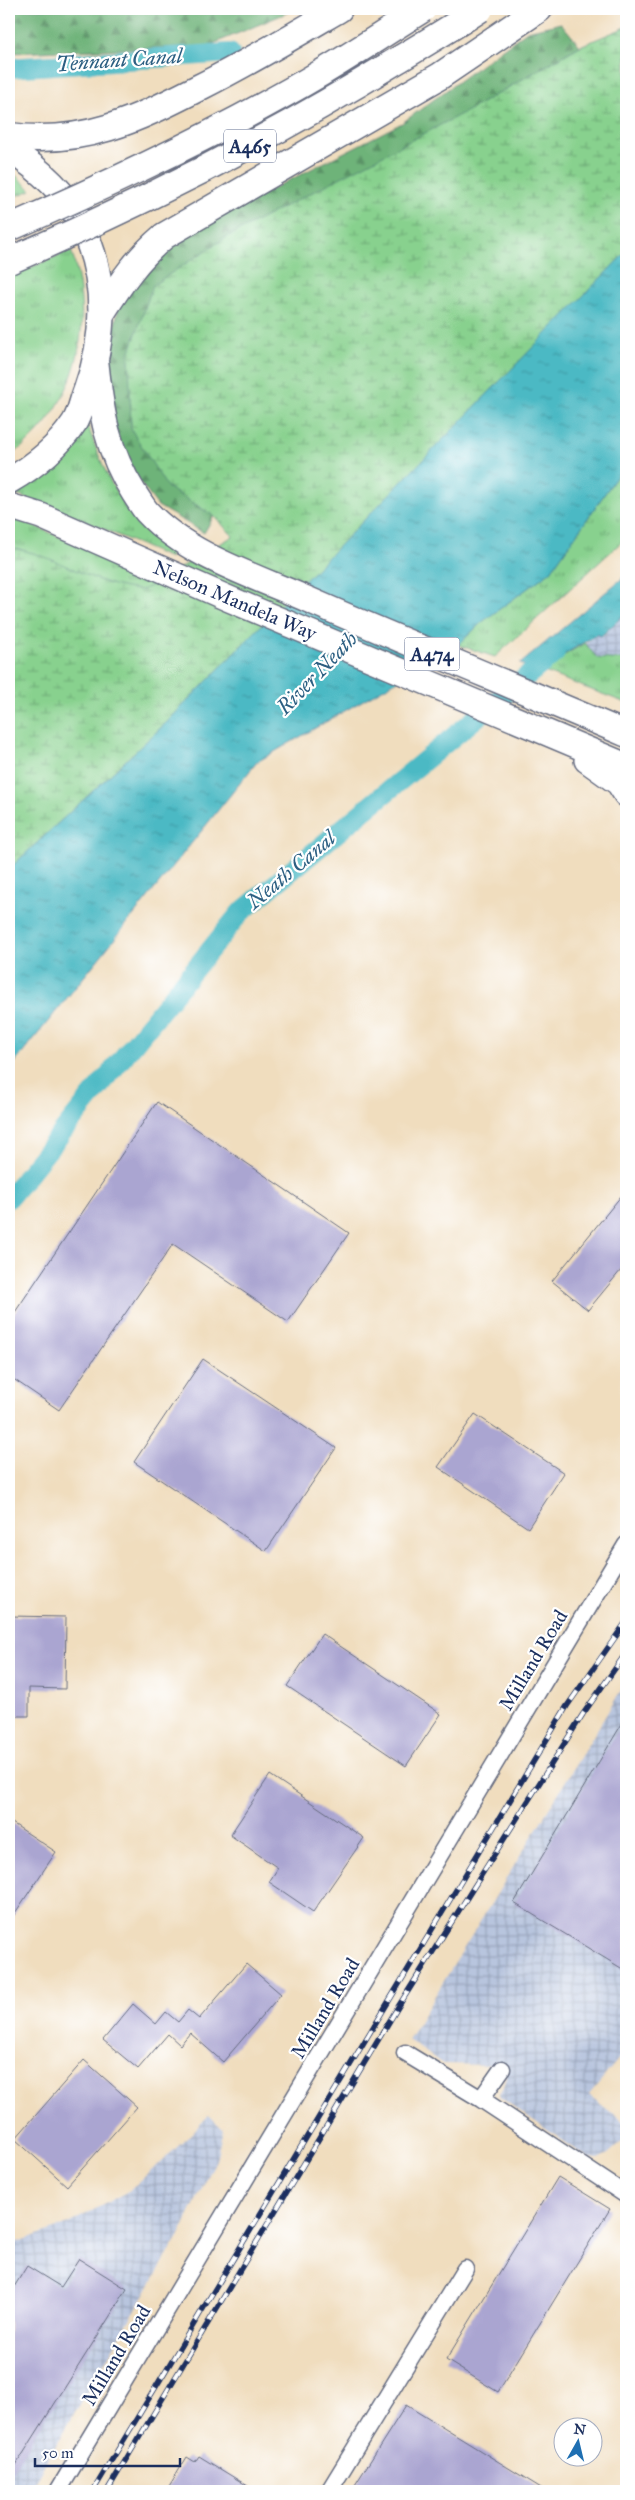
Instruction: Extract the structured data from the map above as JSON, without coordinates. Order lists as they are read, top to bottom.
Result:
{
  "streets": {
    "highway": ["A465"],
    "main road": ["Nelson Mandela Way", "A474"],
    "street": ["Milland Road"]
  },
  "water": ["Tennant Canal", "River Neath", "Neath Canal"],
  "scale_bar": "50 m",
  "north": "top"
}
